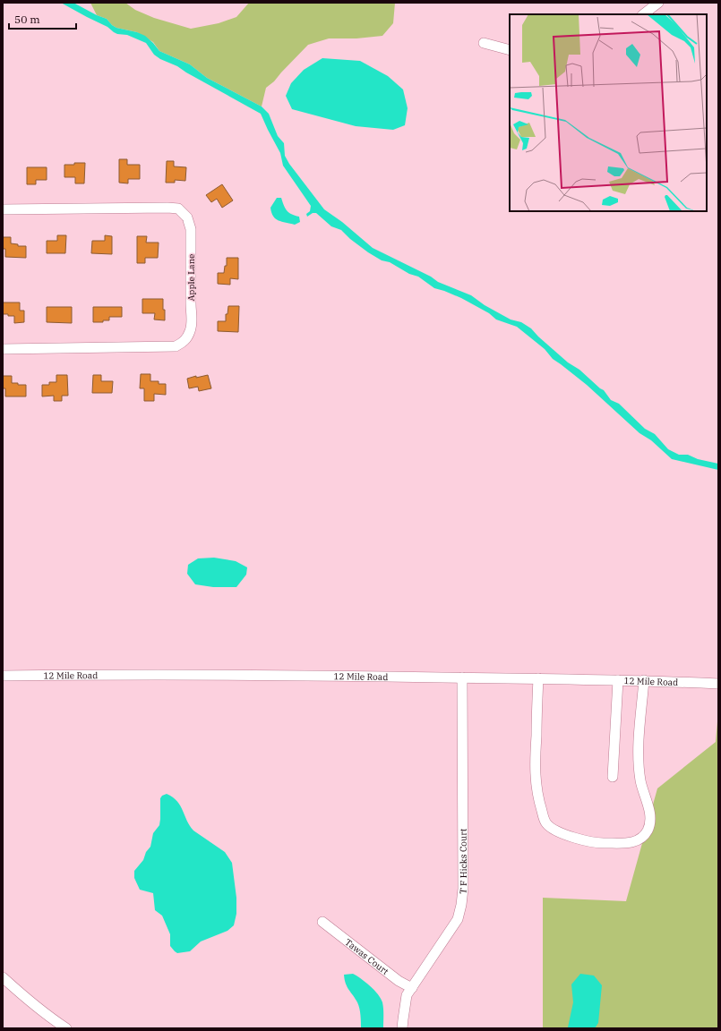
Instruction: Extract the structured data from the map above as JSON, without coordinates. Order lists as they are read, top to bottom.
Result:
{
  "streets": {
    "street": [
      "Apple Lane",
      "12 Mile Road",
      "T F Hicks Court",
      "Tawas Court"
    ]
  },
  "crossings": [
    ["12 Mile Road", "T F Hicks Court"],
    ["T F Hicks Court", "Tawas Court"]
  ],
  "scale_bar": "50 m"
}
